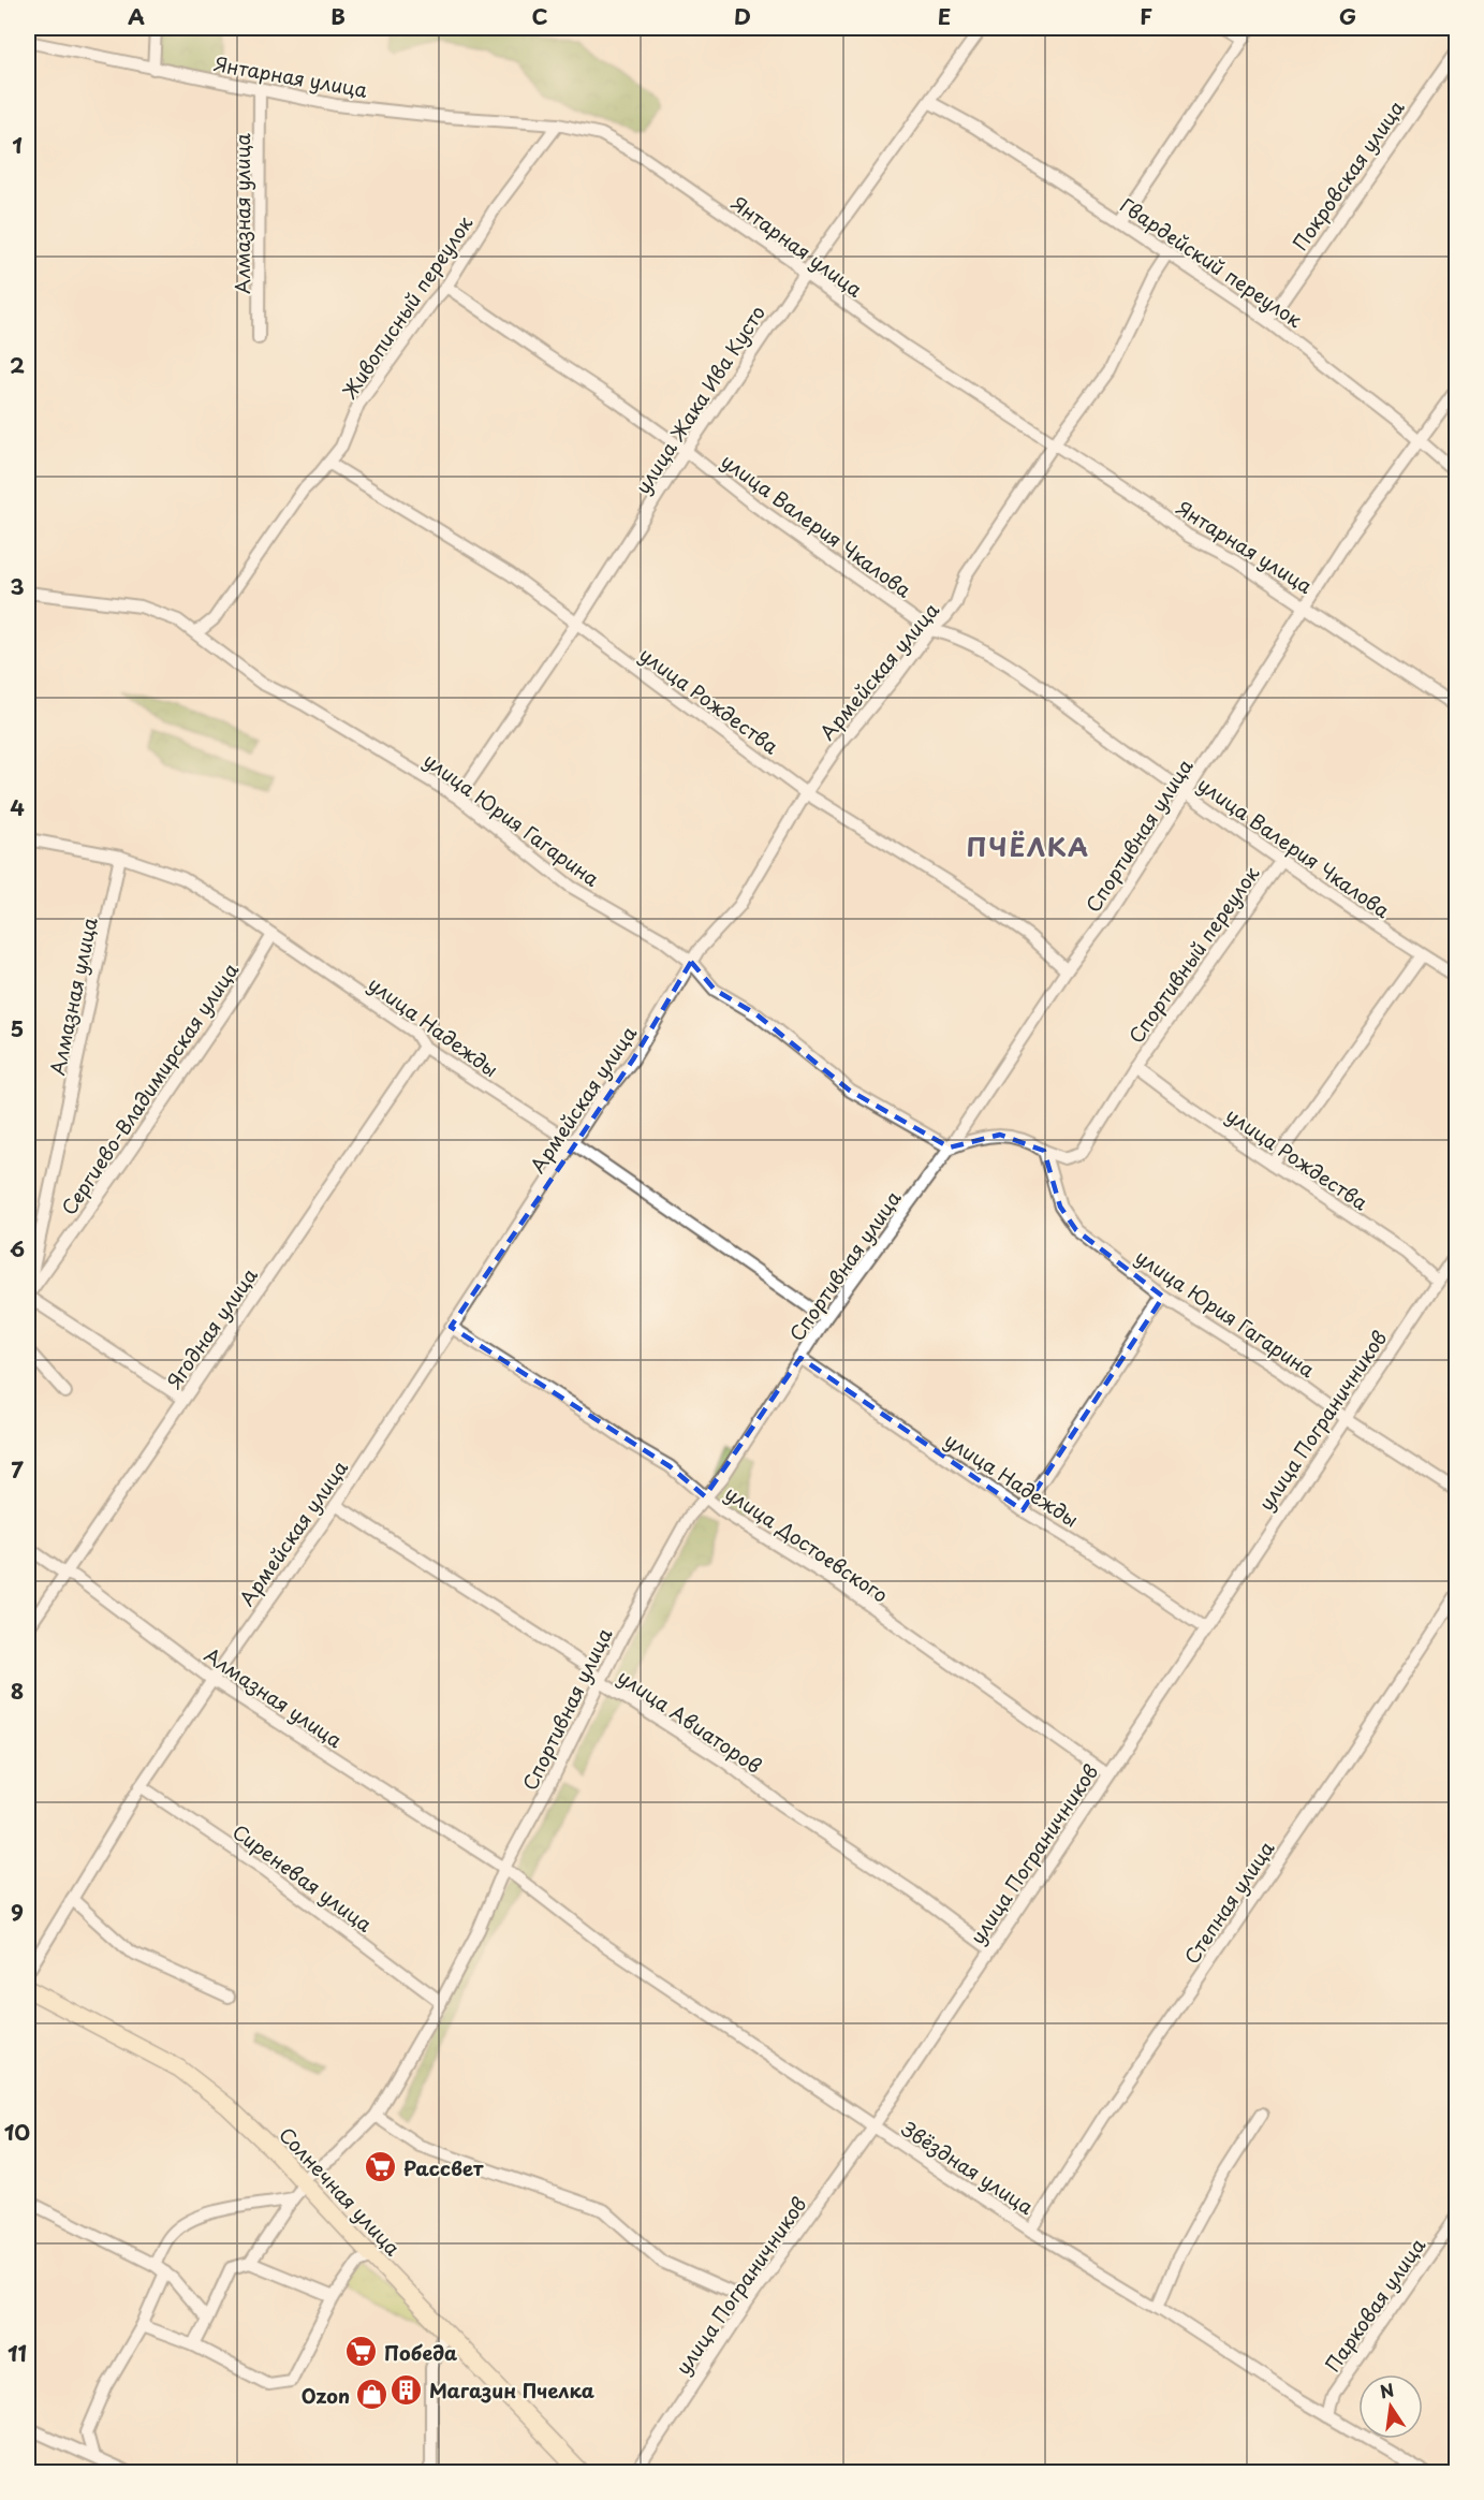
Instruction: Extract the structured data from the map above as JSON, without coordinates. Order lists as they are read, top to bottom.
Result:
{
  "streets": {
    "street": [
      "Янтарная улица",
      "Покровская улица",
      "Алмазная улица",
      "Гвардейский переулок",
      "Живописный переулок",
      "улица Жака Ива Кусто",
      "улица Валерия Чкалова",
      "Армейская улица",
      "улица Рождества",
      "улица Юрия Гагарина",
      "Спортивная улица",
      "Спортивный переулок",
      "улица Надежды",
      "Сергиево-Владимирская улица",
      "Ягодная улица",
      "улица Пограничников",
      "улица Достоевского",
      "улица Авиаторов",
      "Сиреневая улица",
      "Степная улица",
      "Звёздная улица",
      "Солнечная улица",
      "Парковая улица"
    ]
  },
  "crossings": [
    ["Янтарная улица", "Алмазная улица"],
    ["Янтарная улица", "Живописный переулок"],
    ["Янтарная улица", "улица Жака Ива Кусто"],
    ["Янтарная улица", "Армейская улица"],
    ["Янтарная улица", "Спортивная улица"],
    ["Покровская улица", "Гвардейский переулок"],
    ["Алмазная улица", "Армейская улица"],
    ["Алмазная улица", "Спортивная улица"],
    ["Алмазная улица", "улица Надежды"],
    ["Алмазная улица", "Сергиево-Владимирская улица"],
    ["Алмазная улица", "Ягодная улица"],
    ["Алмазная улица", "Звёздная улица"],
    ["Гвардейский переулок", "улица Жака Ива Кусто"],
    ["Гвардейский переулок", "Армейская улица"],
    ["Гвардейский переулок", "Спортивная улица"],
    ["Живописный переулок", "улица Валерия Чкалова"],
    ["Живописный переулок", "улица Рождества"],
    ["Живописный переулок", "улица Юрия Гагарина"],
    ["улица Жака Ива Кусто", "улица Валерия Чкалова"],
    ["улица Жака Ива Кусто", "улица Рождества"],
    ["улица Жака Ива Кусто", "улица Юрия Гагарина"],
    ["улица Валерия Чкалова", "Армейская улица"],
    ["улица Валерия Чкалова", "Спортивная улица"],
    ["улица Валерия Чкалова", "Спортивный переулок"],
    ["Армейская улица", "улица Рождества"],
    ["Армейская улица", "улица Юрия Гагарина"],
    ["Армейская улица", "улица Надежды"],
    ["Армейская улица", "улица Достоевского"],
    ["Армейская улица", "улица Авиаторов"],
    ["Армейская улица", "Сиреневая улица"],
    ["улица Рождества", "Спортивная улица"],
    ["улица Рождества", "Спортивный переулок"],
    ["улица Рождества", "улица Пограничников"],
    ["улица Юрия Гагарина", "Спортивная улица"],
    ["улица Юрия Гагарина", "Спортивный переулок"],
    ["улица Юрия Гагарина", "улица Пограничников"],
    ["Спортивная улица", "улица Надежды"],
    ["Спортивная улица", "улица Достоевского"],
    ["Спортивная улица", "улица Авиаторов"],
    ["Спортивная улица", "Сиреневая улица"],
    ["Спортивная улица", "Звёздная улица"],
    ["Спортивная улица", "Солнечная улица"],
    ["улица Надежды", "Сергиево-Владимирская улица"],
    ["улица Надежды", "Ягодная улица"],
    ["улица Надежды", "улица Пограничников"],
    ["улица Пограничников", "улица Достоевского"],
    ["улица Пограничников", "улица Авиаторов"],
    ["улица Пограничников", "Звёздная улица"],
    ["Степная улица", "Звёздная улица"],
    ["Звёздная улица", "Парковая улица"]
  ],
  "districts": ["ПЧЁЛКА"],
  "places": {
    "supermarket": ["Рассвет", "Победа"],
    "building": ["Магазин Пчелка"],
    "shop": ["Ozon"]
  },
  "north": "top",
  "grid": {
    "columns": [
      "A",
      "B",
      "C",
      "D",
      "E",
      "F",
      "G"
    ],
    "rows": [
      "1",
      "2",
      "3",
      "4",
      "5",
      "6",
      "7",
      "8",
      "9",
      "10",
      "11"
    ]
  }
}
